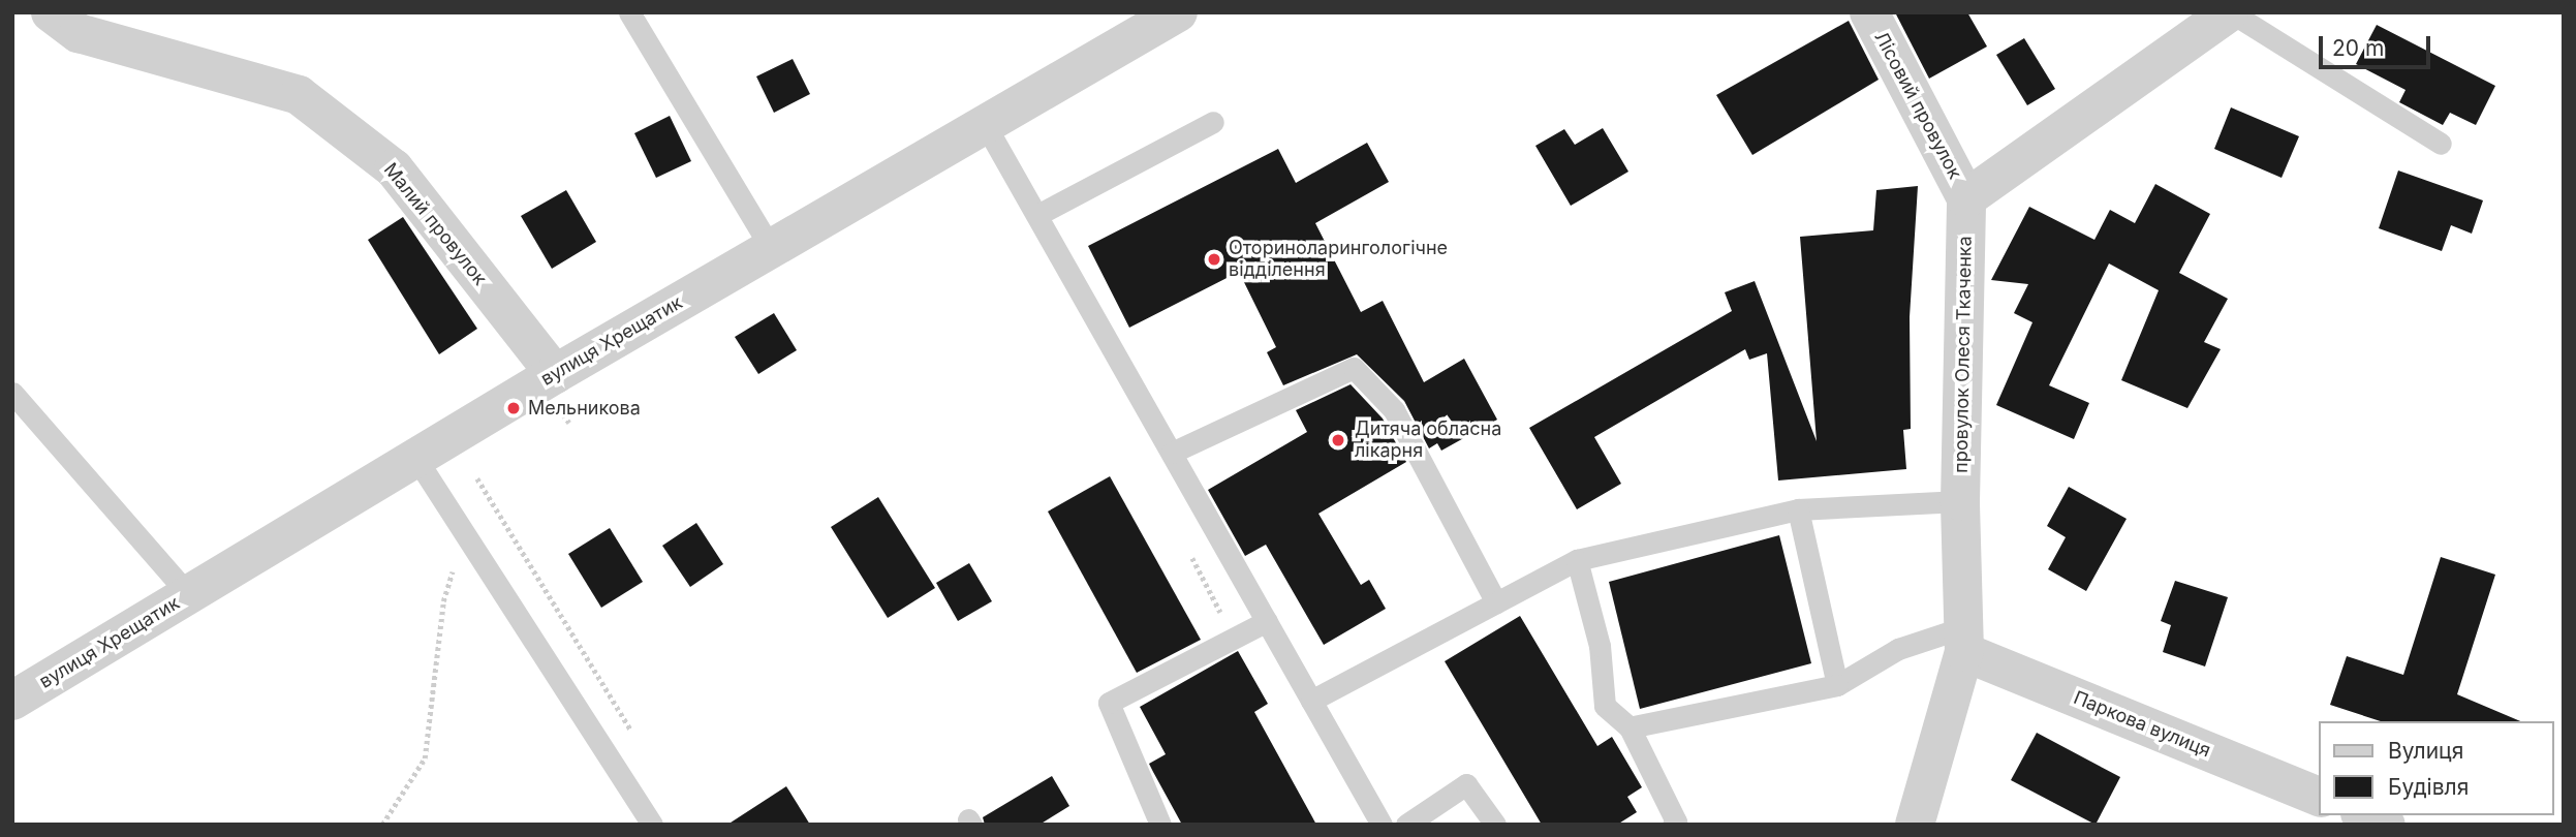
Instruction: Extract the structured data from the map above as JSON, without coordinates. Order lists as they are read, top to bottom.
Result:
{
  "streets": {
    "street": [
      "Лісовий провулок",
      "Малий провулок",
      "вулиця Хрещатик",
      "провулок Олеся Ткаченка",
      "Паркова вулиця"
    ]
  },
  "crossings": [
    ["Лісовий провулок", "провулок Олеся Ткаченка"],
    ["Малий провулок", "вулиця Хрещатик"],
    ["провулок Олеся Ткаченка", "Паркова вулиця"]
  ],
  "places": ["Оториноларингологічне відділення", "Мельникова", "Дитяча обласна лікарня"],
  "legend": ["Вулиця", "Будівля"],
  "scale_bar": "20 m"
}
